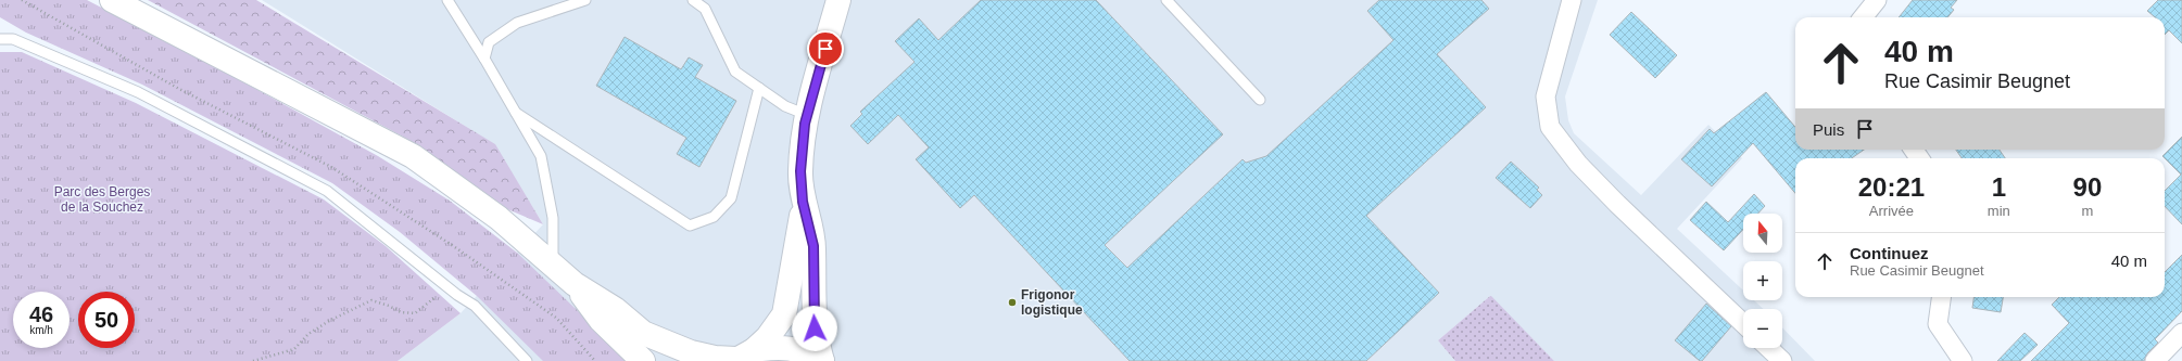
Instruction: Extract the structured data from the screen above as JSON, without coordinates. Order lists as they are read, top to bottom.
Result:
{
  "parks": ["Parc des Berges de la Souchez"],
  "places": ["Frigonor logistique"],
  "north": "top",
  "page": {
    "turn": ["40 m", "Rue Casimir Beugnet"],
    "then": "Puis",
    "eta": [
      "20:21",
      "Arrivée",
      "1",
      "min",
      "90",
      "m"
    ],
    "map_buttons": ["+", "−"],
    "list": [
      {
        "name": "Continuez",
        "note": "Rue Casimir Beugnet",
        "value": "40 m"
      }
    ],
    "speed": "46 km/h",
    "limit": "50"
  }
}
